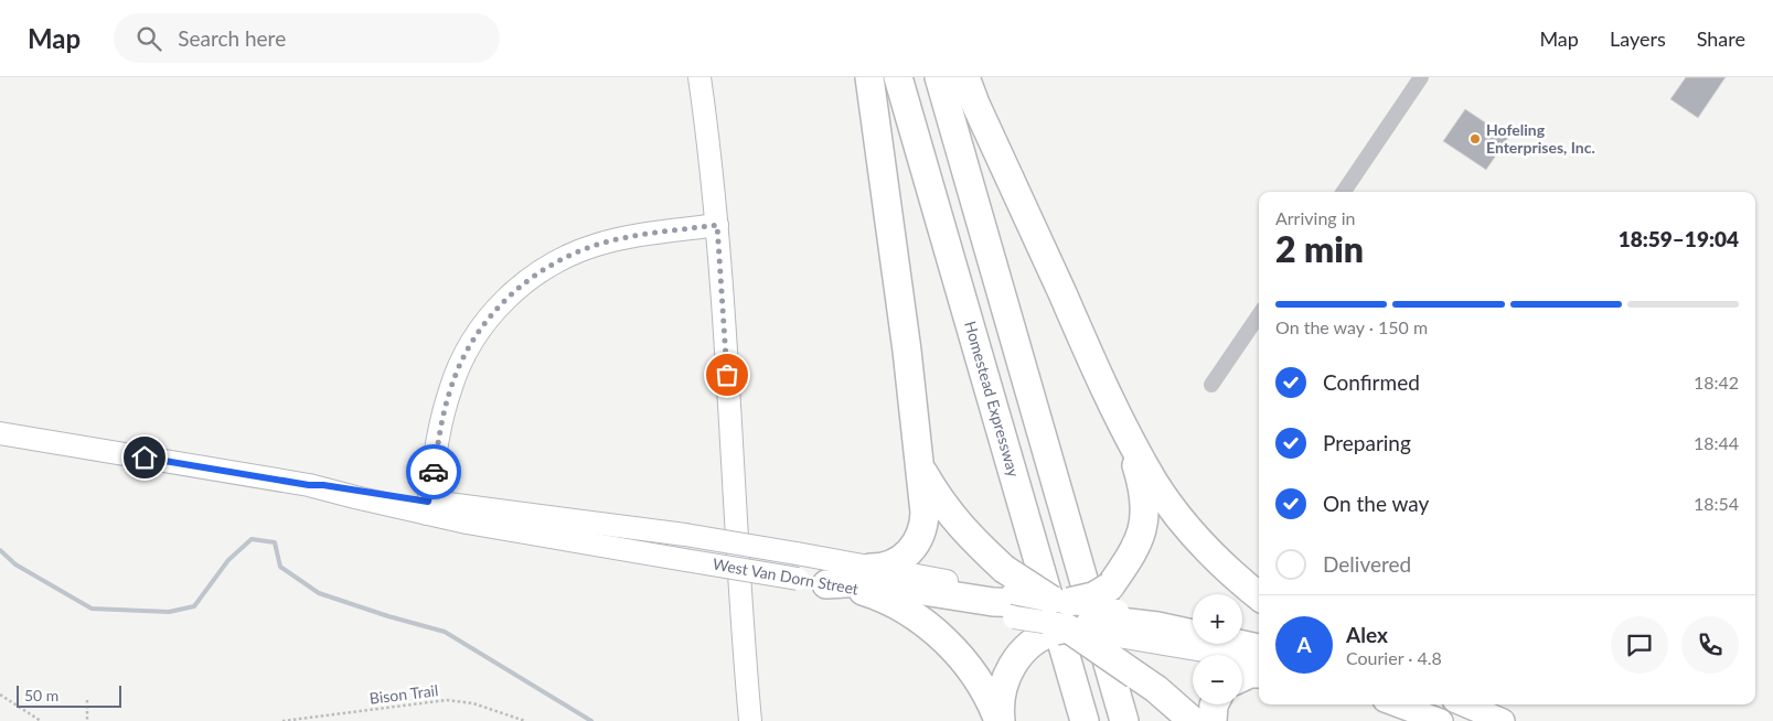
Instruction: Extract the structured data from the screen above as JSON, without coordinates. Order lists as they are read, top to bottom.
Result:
{
  "streets": {
    "highway": ["Homestead Expressway"],
    "main road": ["West Van Dorn Street"],
    "path": ["Bison Trail"]
  },
  "places": ["Hofeling Enterprises, Inc."],
  "scale_bar": "50 m",
  "page": {
    "header": "Map",
    "search": "Search here",
    "nav": ["Map", "Layers", "Share"],
    "heading": ["2 min", "Arriving in", "18:59–19:04"],
    "panel": ["Alex", "Courier · 4.8"],
    "bar": "On the way · 150 m",
    "list": [
      ["Confirmed", "18:42"],
      ["Preparing", "18:44"],
      ["On the way", "18:54"],
      "Delivered"
    ],
    "map_buttons": ["+", "−"],
    "round": "A",
    "scale": "50 m"
  }
}
